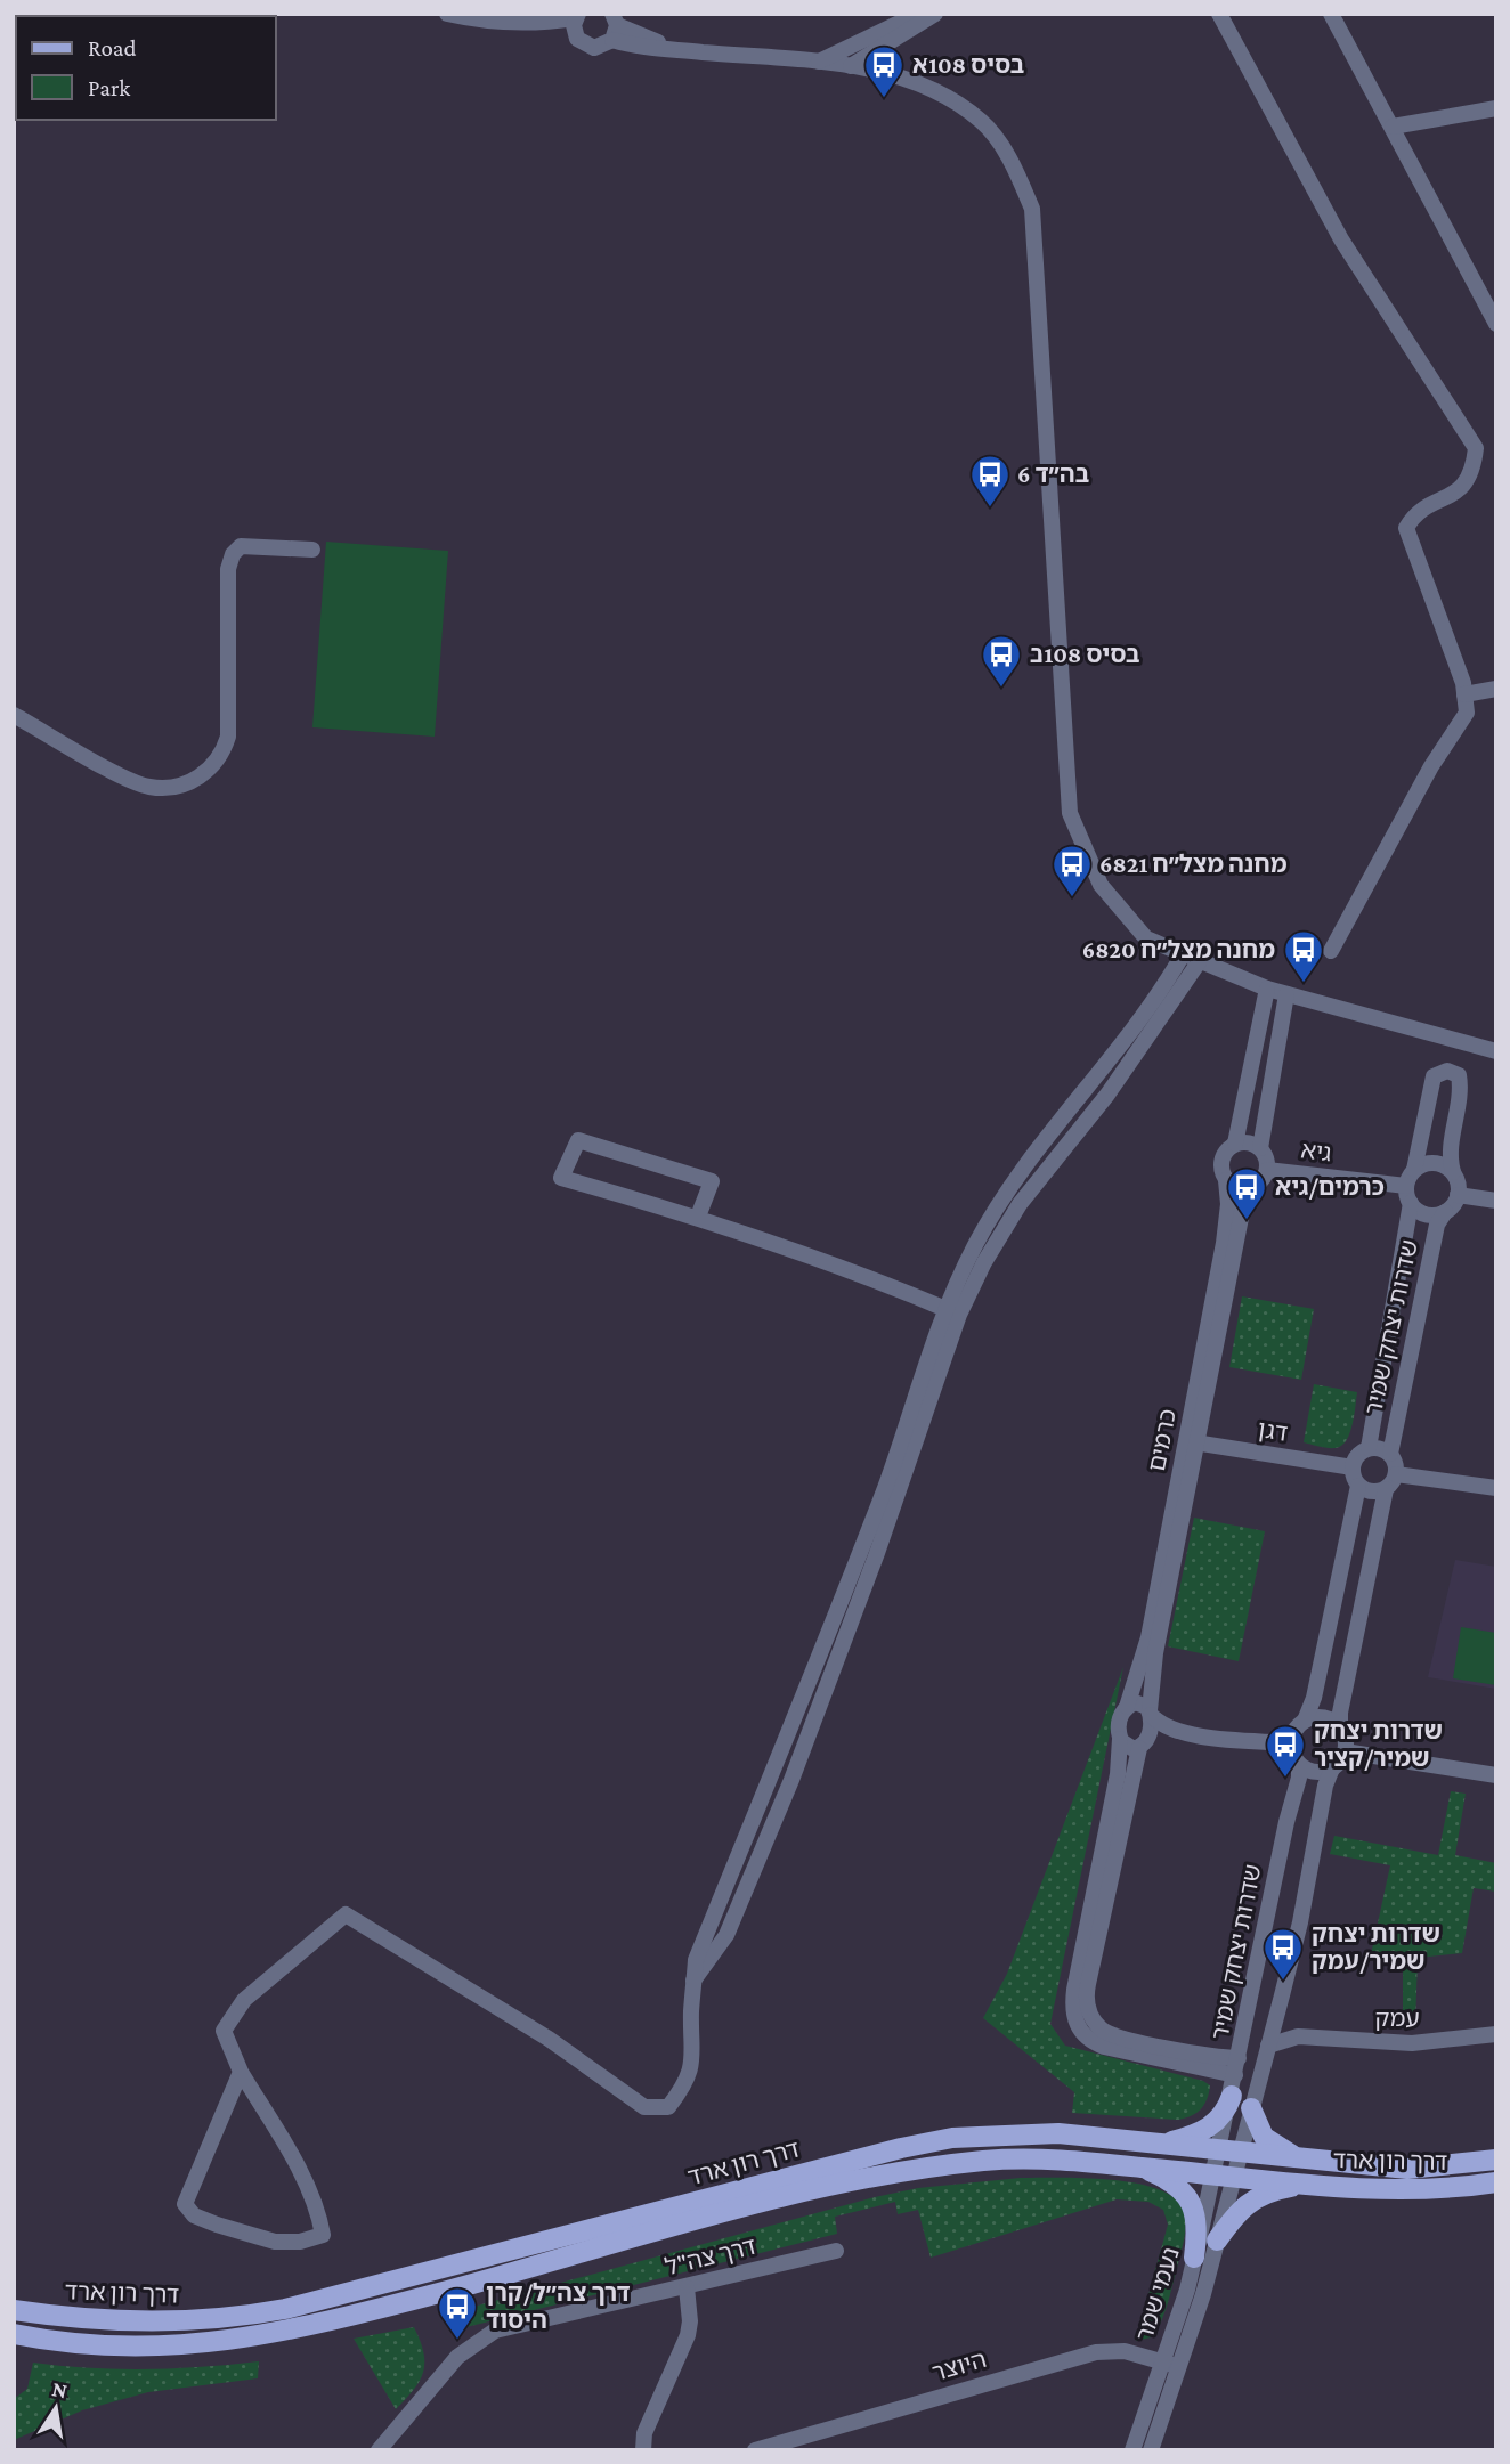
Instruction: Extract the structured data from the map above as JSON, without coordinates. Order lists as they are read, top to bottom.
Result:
{
  "streets": {
    "main road": ["דרך רון ארד"],
    "street": [
      "גיא",
      "שדרות יצחק שמיר",
      "דגן",
      "כרמים",
      "עמק",
      "דרך צה\"ל",
      "נעמי שמר",
      "היוצר"
    ]
  },
  "crossings": [
    ["גיא", "שדרות יצחק שמיר"],
    ["גיא", "כרמים"],
    ["שדרות יצחק שמיר", "דגן"],
    ["שדרות יצחק שמיר", "עמק"],
    ["שדרות יצחק שמיר", "דרך רון ארד"],
    ["שדרות יצחק שמיר", "נעמי שמר"],
    ["דגן", "כרמים"],
    ["דרך רון ארד", "נעמי שמר"],
    ["נעמי שמר", "היוצר"]
  ],
  "places": {
    "bus stop": [
      "בסיס 108א",
      "בה״ד 6",
      "בסיס 108ב",
      "מחנה מצל״ח 6821",
      "מחנה מצל״ח 6820",
      "כרמים/גיא",
      "שדרות יצחק שמיר/קציר",
      "שדרות יצחק שמיר/עמק",
      "דרך צה״ל/קרן היסוד"
    ]
  },
  "legend": ["Road", "Park"],
  "north": "top"
}
